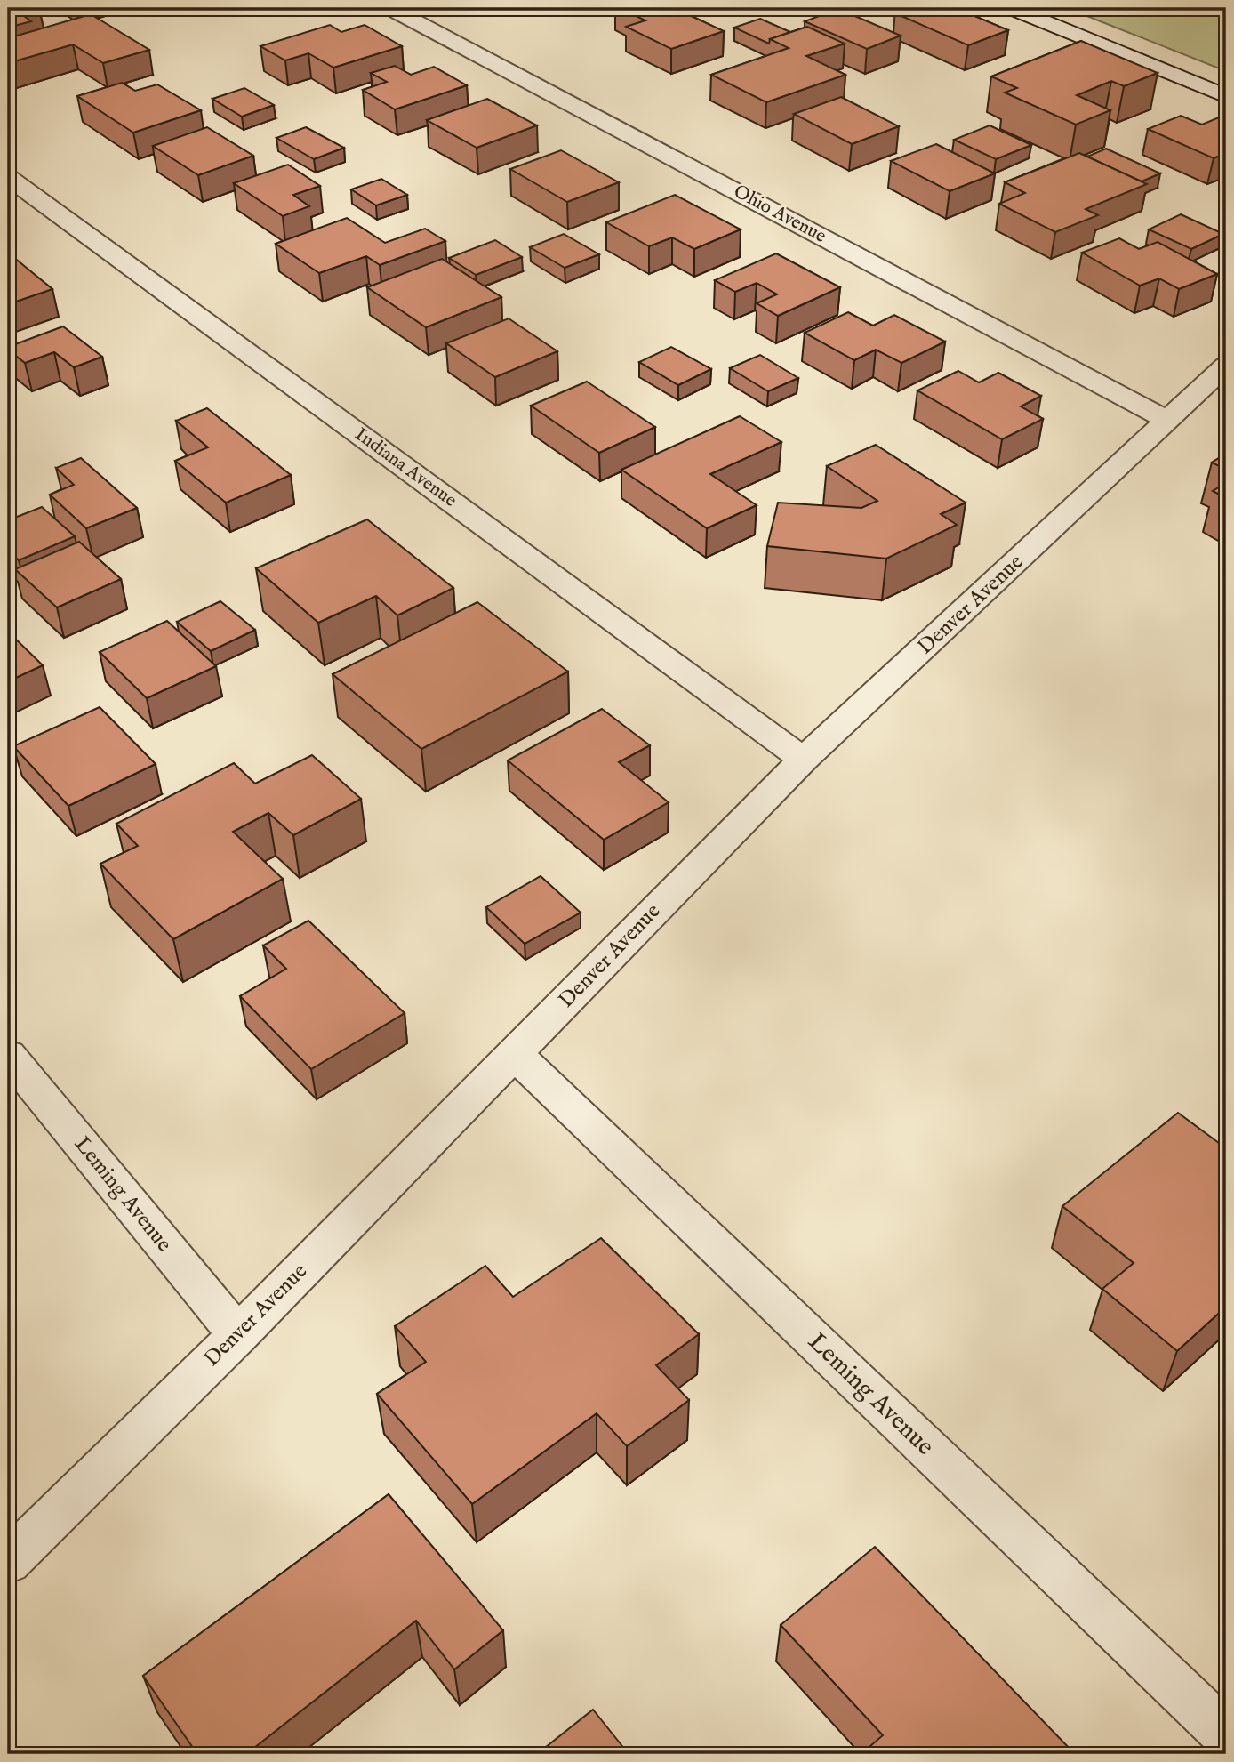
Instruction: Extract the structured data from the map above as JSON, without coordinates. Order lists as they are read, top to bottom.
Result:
{
  "streets": {
    "street": [
      "Ohio Avenue",
      "Indiana Avenue",
      "Denver Avenue",
      "Leming Avenue"
    ]
  },
  "crossings": [
    ["Ohio Avenue", "Denver Avenue"],
    ["Indiana Avenue", "Denver Avenue"],
    ["Denver Avenue", "Leming Avenue"]
  ]
}
